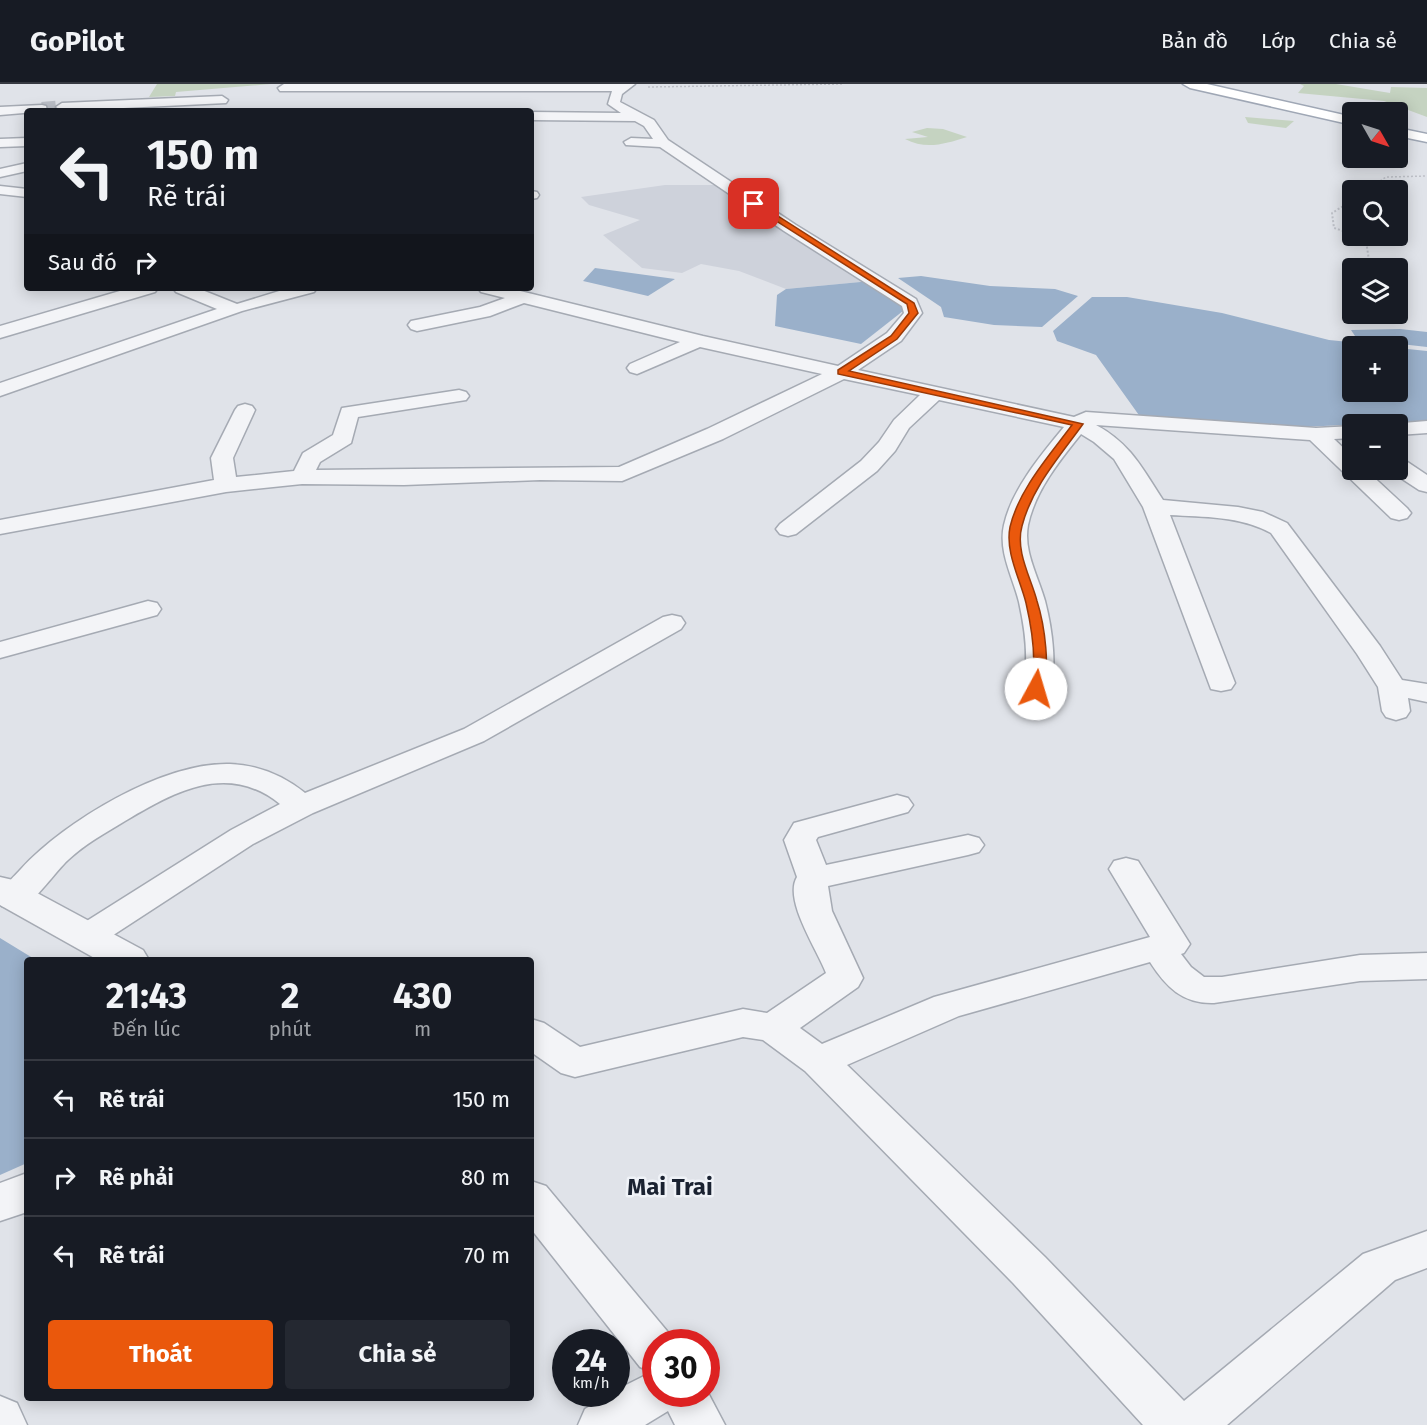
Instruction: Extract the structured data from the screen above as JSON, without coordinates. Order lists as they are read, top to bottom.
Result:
{
  "districts": ["Mai Trai"],
  "north": "bottom right",
  "page": {
    "header": "GoPilot",
    "nav": ["Bản đồ", "Lớp", "Chia sẻ"],
    "map_buttons": ["+", "−"],
    "turn": ["150 m", "Rẽ trái"],
    "then": "Sau đó",
    "eta": [
      "21:43",
      "Đến lúc",
      "2",
      "phút",
      "430",
      "m"
    ],
    "list": [
      {
        "name": "Rẽ trái",
        "value": "150 m"
      },
      {
        "name": "Rẽ phải",
        "value": "80 m"
      },
      {
        "name": "Rẽ trái",
        "value": "70 m"
      }
    ],
    "buttons": ["Thoát", "Chia sẻ"],
    "speed": "24 km/h",
    "limit": "30"
  }
}
